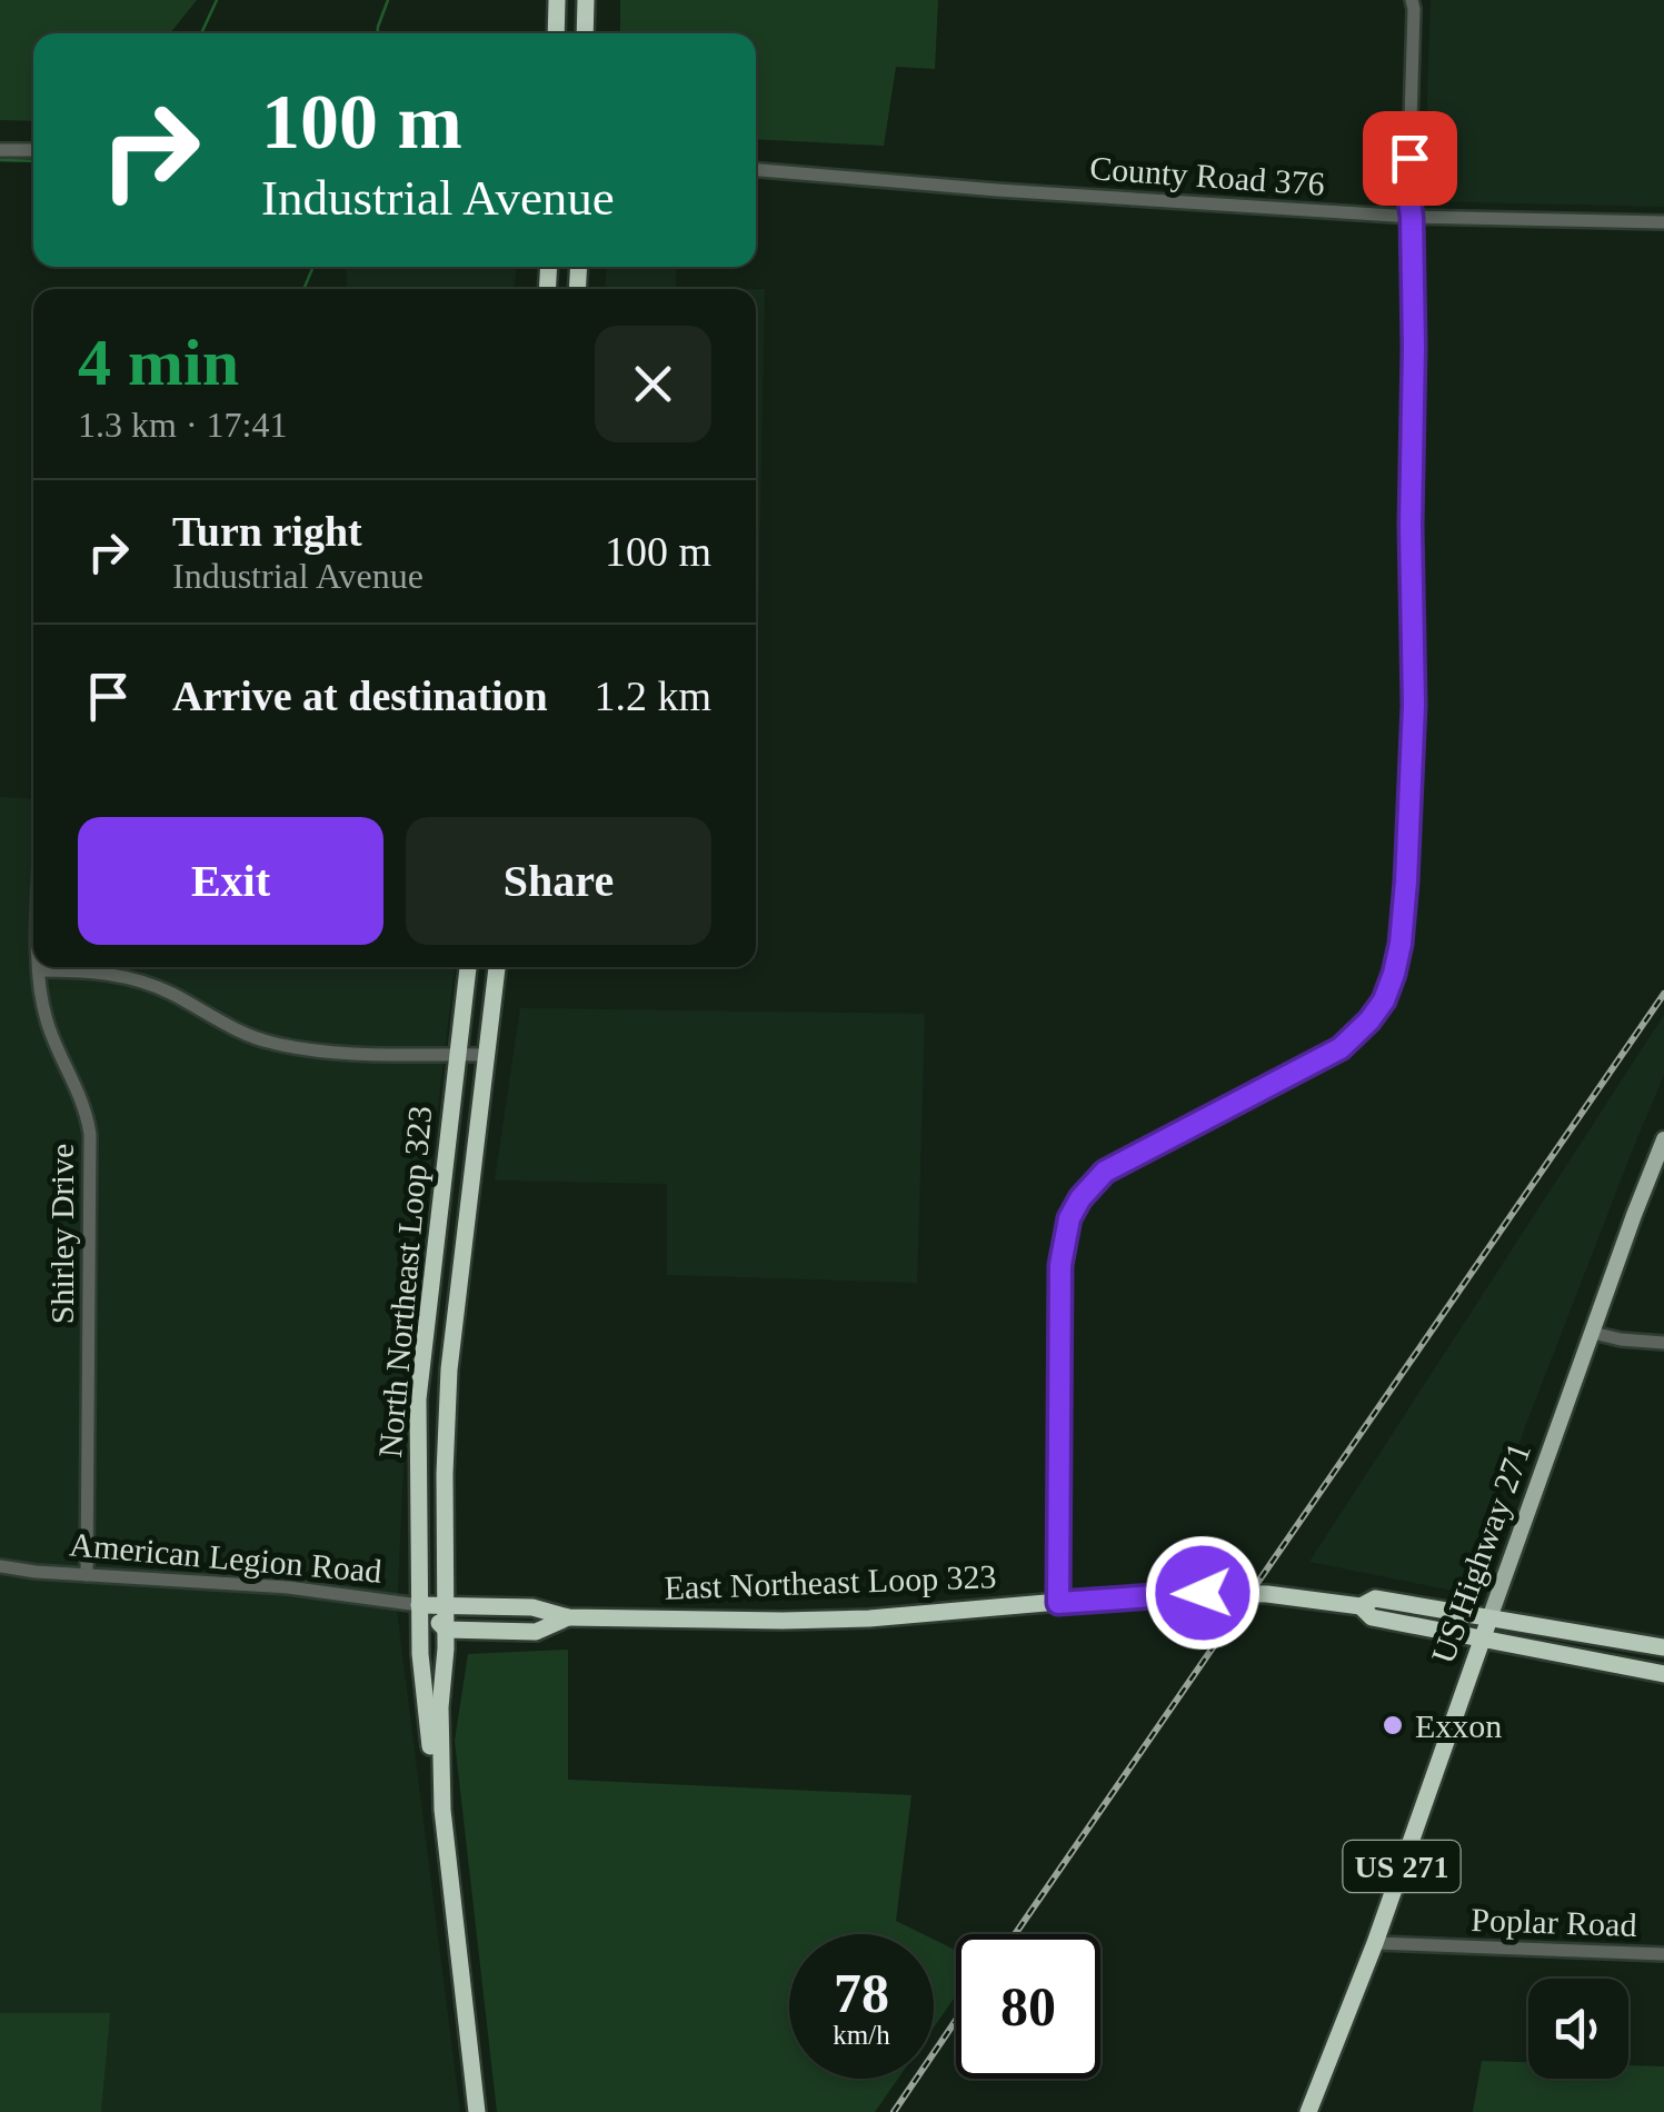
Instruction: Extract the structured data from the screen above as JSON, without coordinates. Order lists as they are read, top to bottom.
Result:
{
  "streets": {
    "highway": [
      "North Northeast Loop 323",
      "US Highway 271",
      "American Legion Road",
      "East Northeast Loop 323",
      "US 271"
    ],
    "street": ["County Road 376", "Shirley Drive", "Poplar Road"]
  },
  "crossings": [
    ["Shirley Drive", "American Legion Road"],
    ["North Northeast Loop 323", "American Legion Road"],
    ["North Northeast Loop 323", "East Northeast Loop 323"],
    ["US Highway 271", "East Northeast Loop 323"],
    ["US Highway 271", "Poplar Road"],
    ["American Legion Road", "East Northeast Loop 323"]
  ],
  "places": ["Exxon"],
  "page": {
    "turn": ["100 m", "Industrial Avenue"],
    "heading": ["4 min", "1.3 km · 17:41"],
    "list": [
      {
        "name": "Turn right",
        "note": "Industrial Avenue",
        "value": "100 m"
      },
      {
        "name": "Arrive at destination",
        "value": "1.2 km"
      }
    ],
    "buttons": ["Exit", "Share"],
    "speed": "78 km/h",
    "limit": "80"
  }
}
